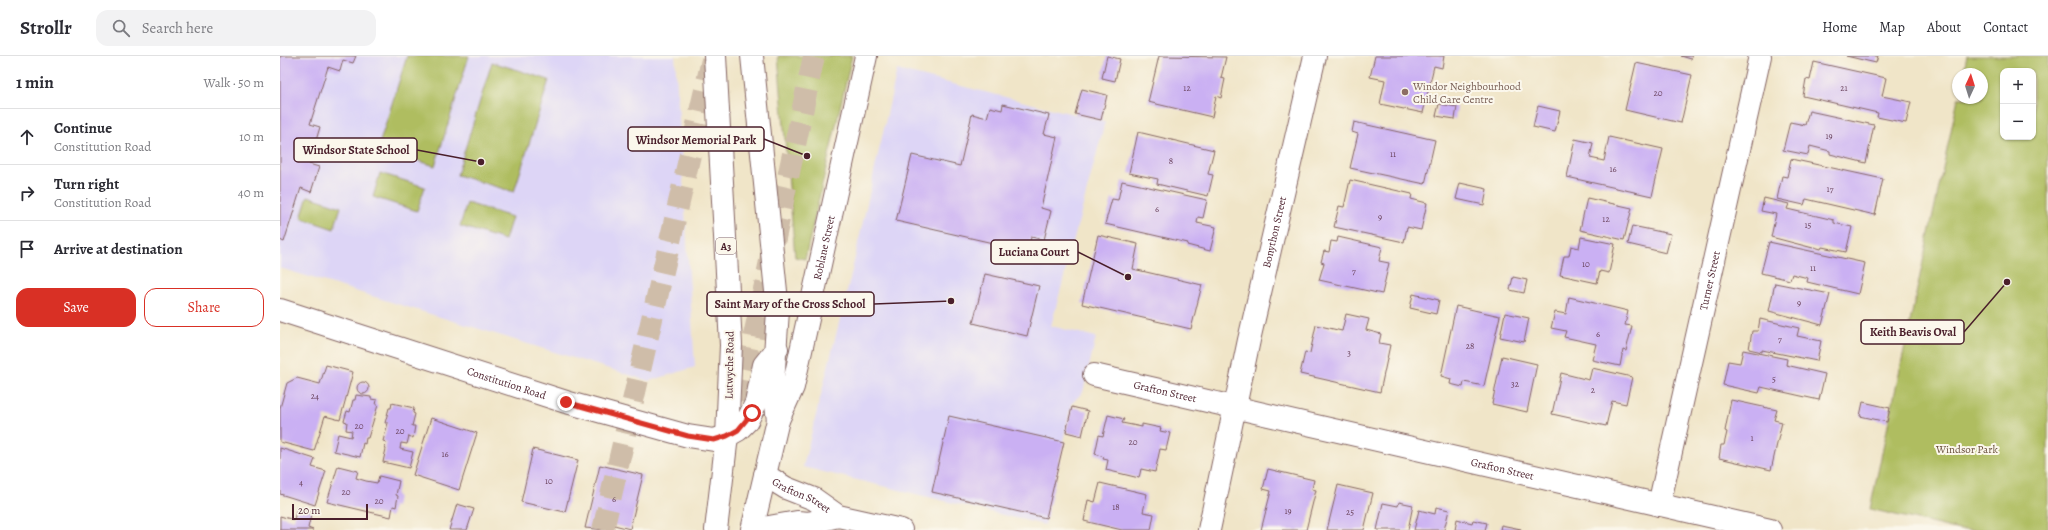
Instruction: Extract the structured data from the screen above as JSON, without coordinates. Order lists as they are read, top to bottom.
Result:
{
  "streets": {
    "main road": [
      "Bonython Street",
      "A3",
      "Roblane Street",
      "Turner Street",
      "Lutwyche Road",
      "Constitution Road",
      "Grafton Street"
    ]
  },
  "crossings": [
    ["Bonython Street", "Grafton Street"],
    ["Roblane Street", "Grafton Street"],
    ["Turner Street", "Grafton Street"],
    ["Lutwyche Road", "Constitution Road"]
  ],
  "parks": ["Windsor Park"],
  "places": [
    "Windor Neighbourhood Child Care Centre",
    "Windsor Memorial Park",
    "Windsor State School",
    "Luciana Court",
    "Keith Beavis Oval",
    "Saint Mary of the Cross School"
  ],
  "house_numbers": [
    "12",
    "21",
    "20",
    "19",
    "11",
    "8",
    "16",
    "17",
    "6",
    "9",
    "12",
    "15",
    "10",
    "11",
    "7",
    "9",
    "6",
    "7",
    "28",
    "3",
    "5",
    "32",
    "2",
    "24",
    "20",
    "20",
    "1",
    "20",
    "16",
    "10",
    "4",
    "20",
    "6",
    "20",
    "18",
    "19",
    "25"
  ],
  "scale_bar": "20 m",
  "north": "top",
  "page": {
    "header": "Strollr",
    "search": "Search here",
    "nav": [
      "Home",
      "Map",
      "About",
      "Contact"
    ],
    "heading": ["1 min", "Walk · 50 m"],
    "map_buttons": ["+", "−"],
    "list": [
      ["Continue", "Constitution Road", "10 m"],
      ["Turn right", "Constitution Road", "40 m"],
      "Arrive at destination"
    ],
    "buttons": ["Save", "Share"],
    "scale": "20 m"
  }
}
